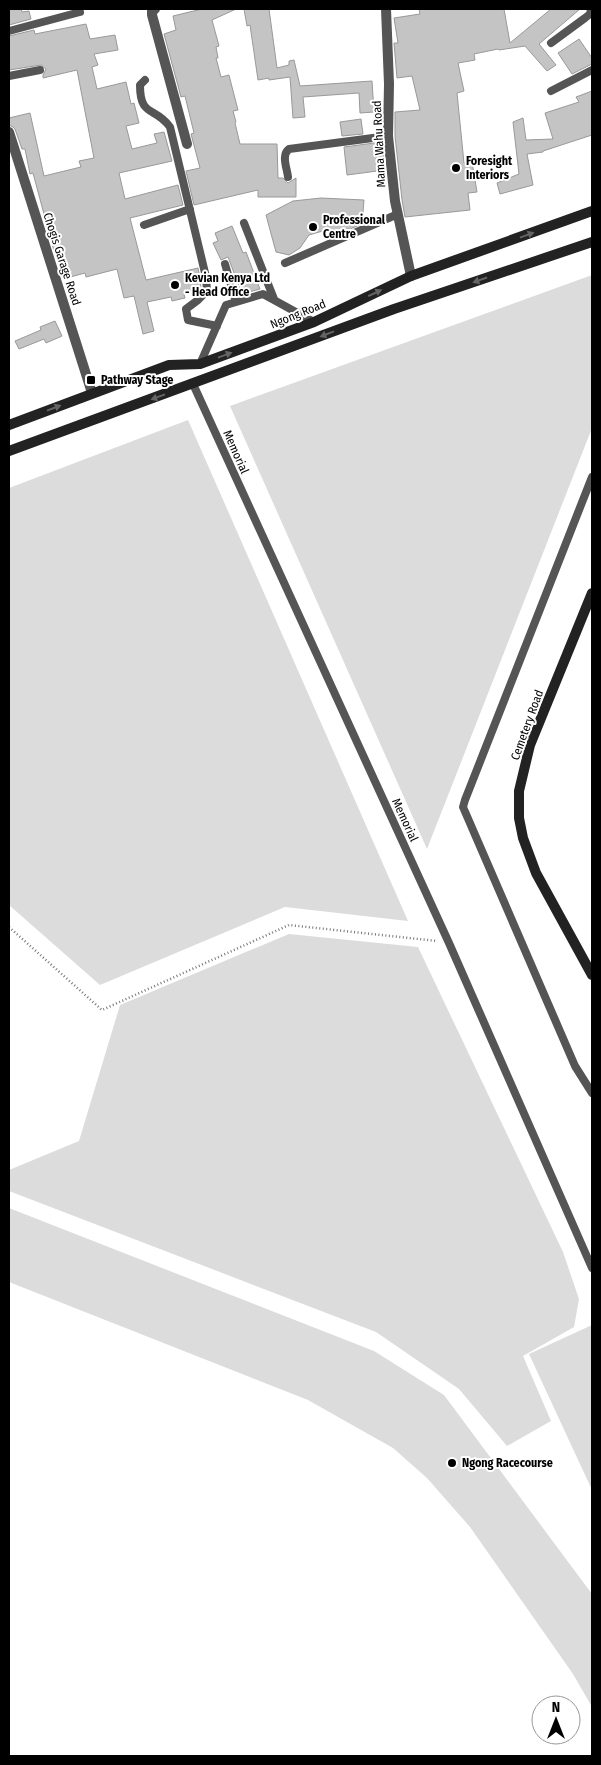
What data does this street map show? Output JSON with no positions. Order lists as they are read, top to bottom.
{
  "streets": {
    "main road": ["Ngong Road", "Cemetery Road"],
    "street": ["Mama Wahu Road", "Chogis Garage Road"],
    "lane": ["Memorial"]
  },
  "crossings": [
    ["Mama Wahu Road", "Ngong Road"],
    ["Chogis Garage Road", "Ngong Road"]
  ],
  "places": {
    "other": [
      "Foresight Interiors",
      "Professional Centre",
      "Kevian Kenya Ltd - Head Office",
      "Ngong Racecourse"
    ],
    "transit": ["Pathway Stage"]
  },
  "north": "top"
}
